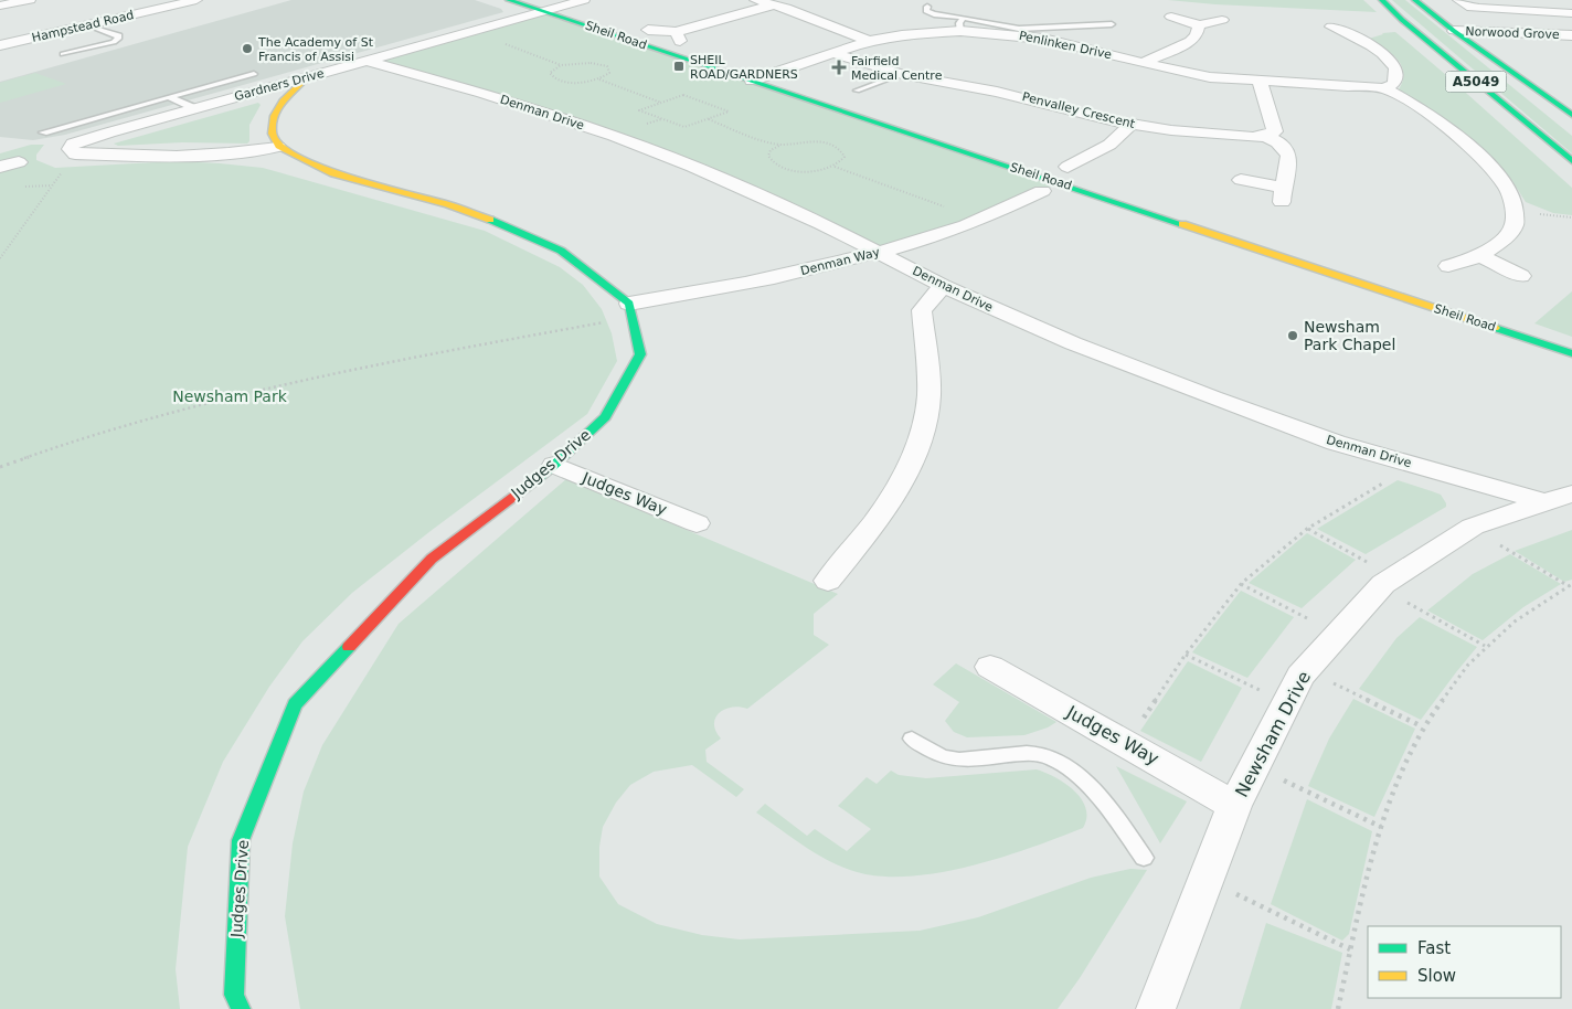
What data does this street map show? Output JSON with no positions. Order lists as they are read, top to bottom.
{
  "streets": {
    "main road": ["Sheil Road", "A5049", "Judges Drive"],
    "street": [
      "Hampstead Road",
      "Norwood Grove",
      "Penlinken Drive",
      "Gardners Drive",
      "Penvalley Crescent",
      "Denman Drive",
      "Denman Way",
      "Judges Way",
      "Newsham Drive"
    ]
  },
  "crossings": [
    ["Norwood Grove", "A5049"],
    ["Sheil Road", "Penlinken Drive"],
    ["Sheil Road", "Gardners Drive"],
    ["Penlinken Drive", "Penvalley Crescent"],
    ["Gardners Drive", "Denman Drive"],
    ["Denman Drive", "Denman Way"],
    ["Denman Drive", "Newsham Drive"],
    ["Denman Way", "Judges Drive"],
    ["Judges Drive", "Judges Way"],
    ["Judges Way", "Newsham Drive"]
  ],
  "parks": ["Newsham Park"],
  "places": {
    "other": ["The Academy of St Francis of Assisi", "Newsham Park Chapel"],
    "transit": ["SHEIL ROAD/GARDNERS"],
    "health": ["Fairfield Medical Centre"]
  },
  "legend": ["Fast", "Slow"]
}
